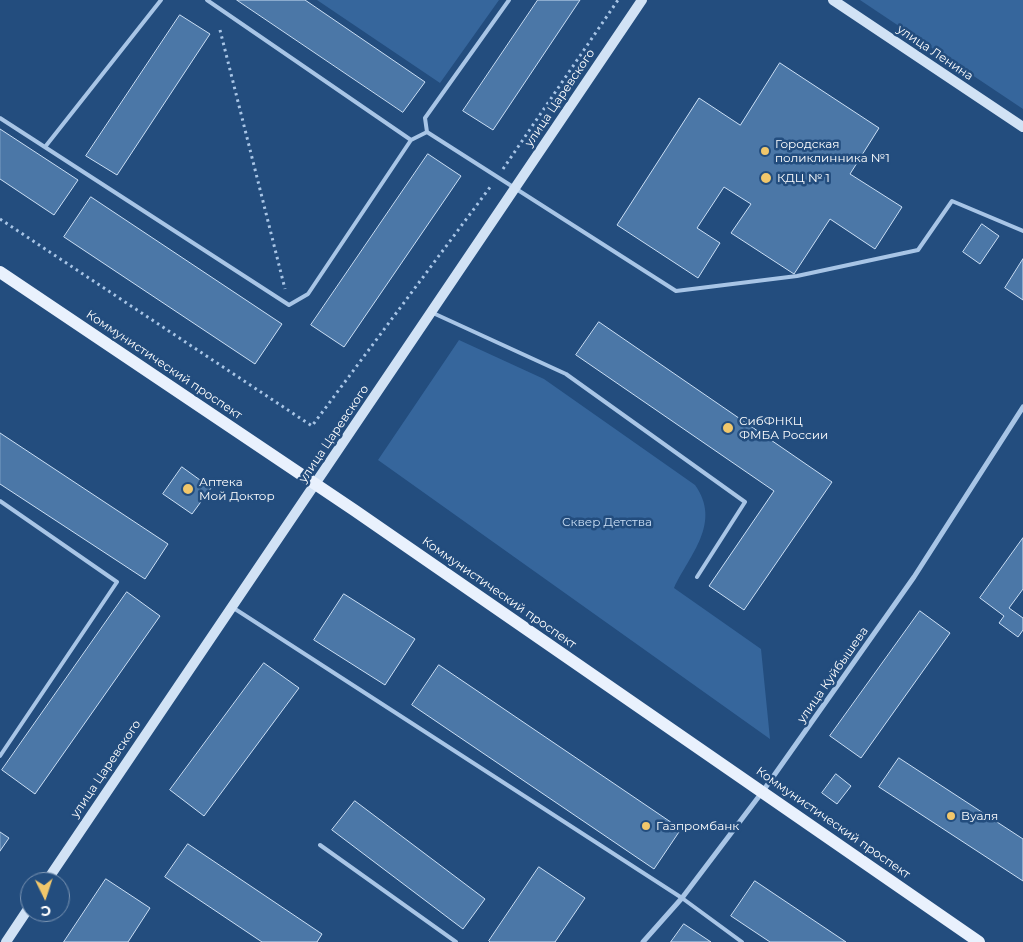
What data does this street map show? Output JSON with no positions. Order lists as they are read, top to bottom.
{
  "streets": {
    "main road": ["Коммунистический проспект"],
    "street": ["улица Ленина", "улица Царевского", "улица Куйбышева"]
  },
  "crossings": [
    ["улица Царевского", "Коммунистический проспект"],
    ["Коммунистический проспект", "улица Куйбышева"]
  ],
  "parks": ["Сквер Детства"],
  "places": [
    "Городская поликлинника №1",
    "КДЦ № 1",
    "СибФНКЦ ФМБА России",
    "Аптека Мой Доктор",
    "Вуаля",
    "Газпромбанк"
  ],
  "north": "bottom"
}
